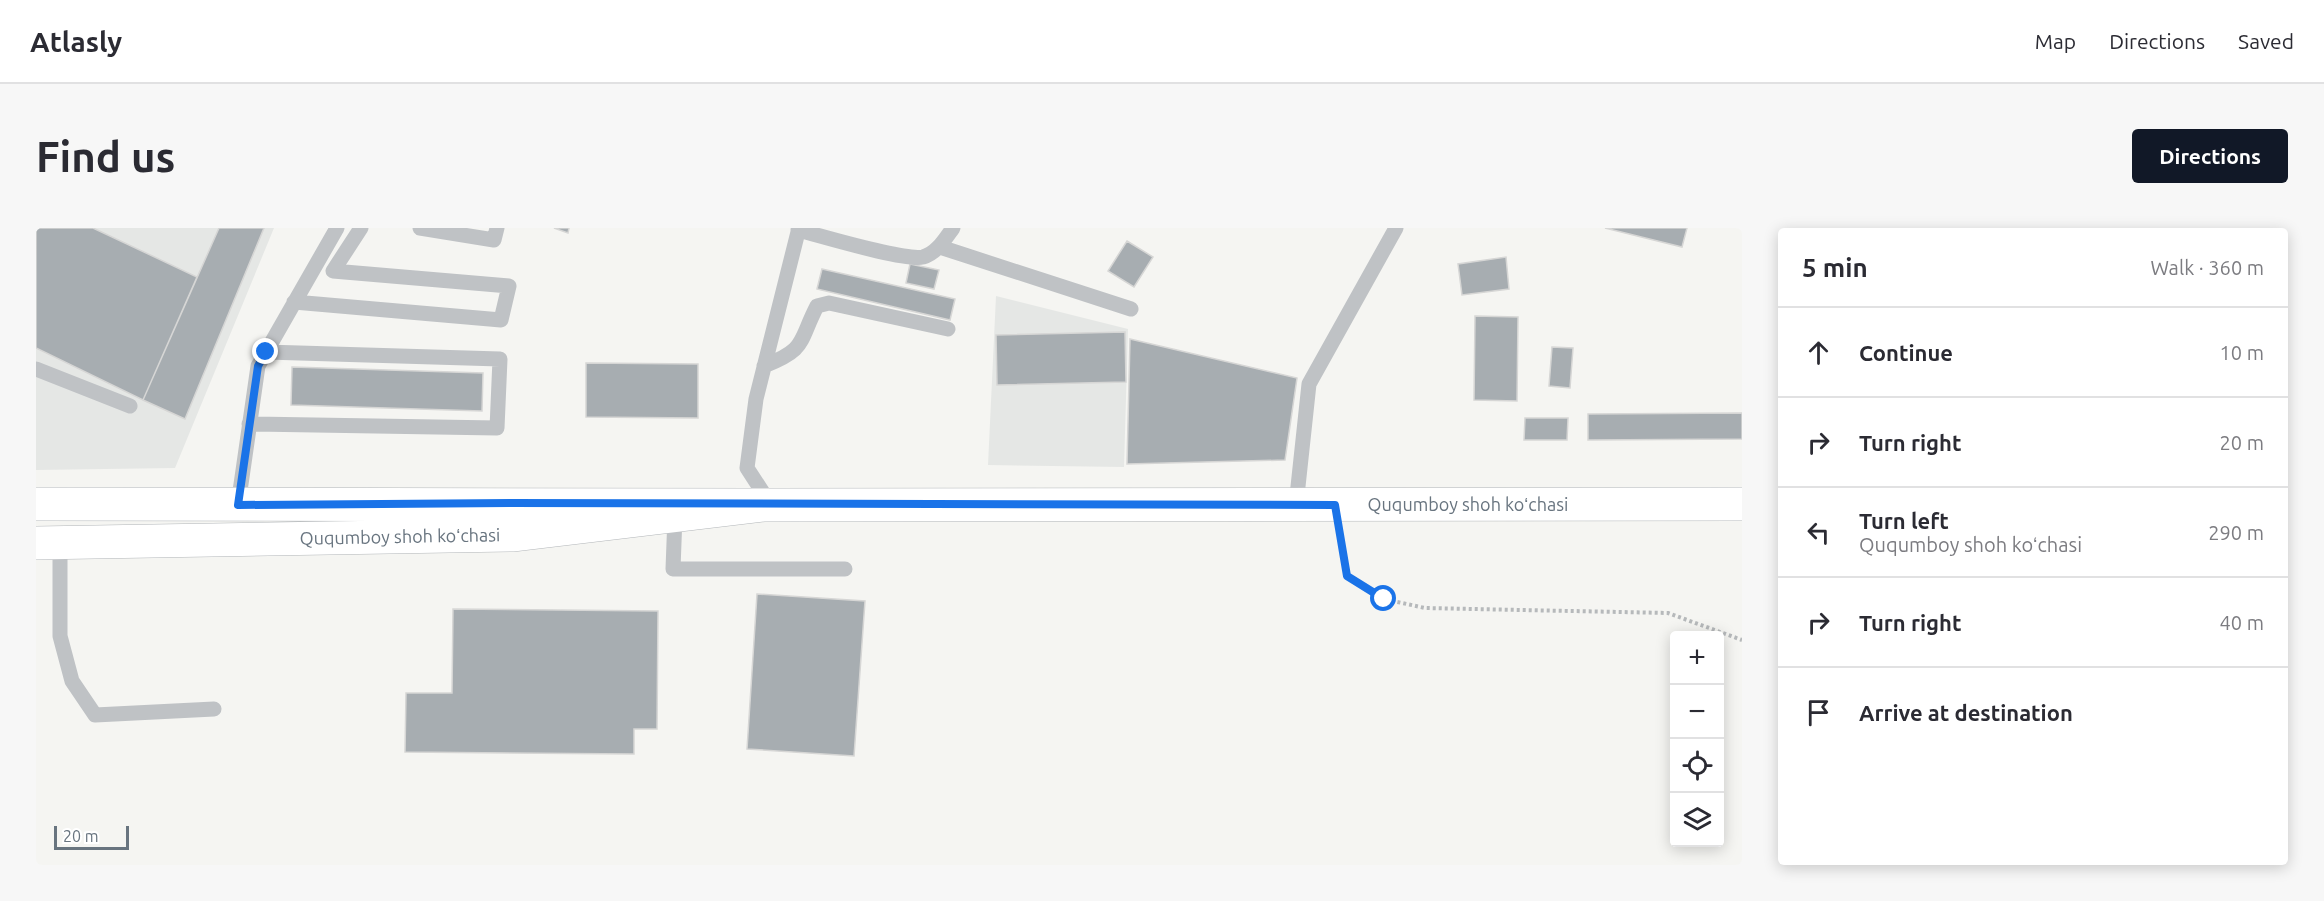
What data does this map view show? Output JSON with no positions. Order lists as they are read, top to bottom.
{
  "streets": {
    "main road": ["Ququmboy shoh koʻchasi"]
  },
  "scale_bar": "20 m",
  "page": {
    "header": "Atlasly",
    "nav": ["Map", "Directions", "Saved"],
    "buttons": "Directions",
    "title": "Find us",
    "heading": ["5 min", "Walk · 360 m"],
    "list": [
      ["Continue", "10 m"],
      ["Turn right", "20 m"],
      ["Turn left", "Ququmboy shoh koʻchasi", "290 m"],
      ["Turn right", "40 m"],
      "Arrive at destination"
    ],
    "map_buttons": ["+", "−"],
    "scale": "20 m"
  }
}
